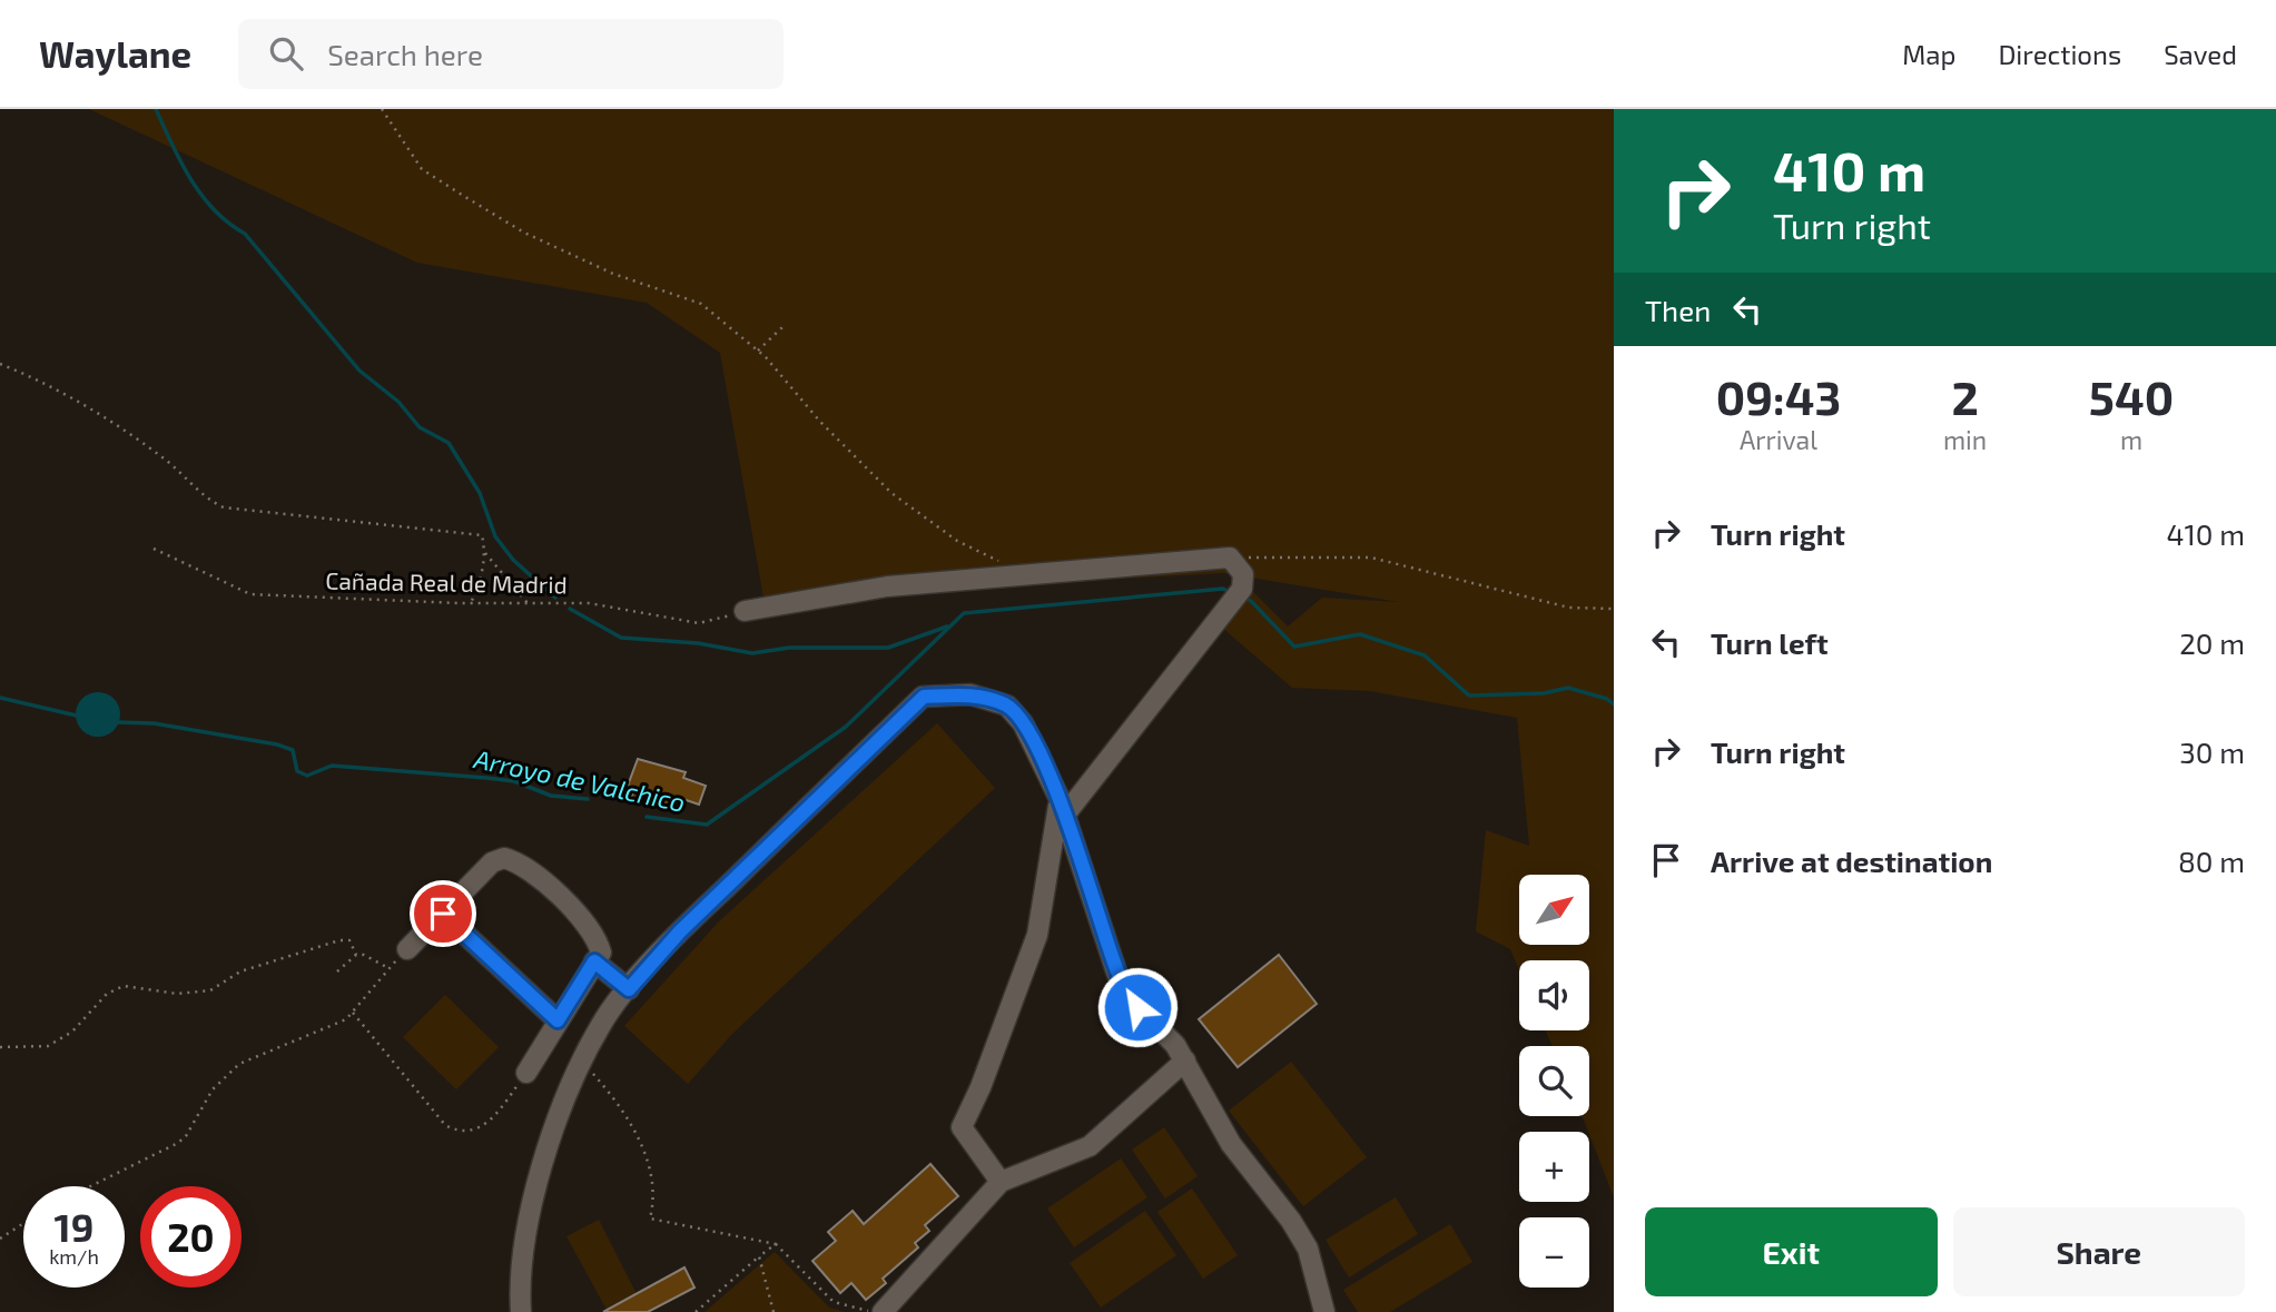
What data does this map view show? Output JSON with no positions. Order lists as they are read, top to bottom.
{
  "streets": {
    "path": ["Cañada Real de Madrid"]
  },
  "water": ["Arroyo de Valchico"],
  "north": "top right",
  "page": {
    "header": "Waylane",
    "search": "Search here",
    "nav": ["Map", "Directions", "Saved"],
    "turn": ["410 m", "Turn right"],
    "then": "Then",
    "eta": [
      "09:43",
      "Arrival",
      "2",
      "min",
      "540",
      "m"
    ],
    "list": [
      {
        "name": "Turn right",
        "value": "410 m"
      },
      {
        "name": "Turn left",
        "value": "20 m"
      },
      {
        "name": "Turn right",
        "value": "30 m"
      },
      {
        "name": "Arrive at destination",
        "value": "80 m"
      }
    ],
    "map_buttons": ["+", "−"],
    "speed": "19 km/h",
    "limit": "20",
    "buttons": ["Exit", "Share"]
  }
}
